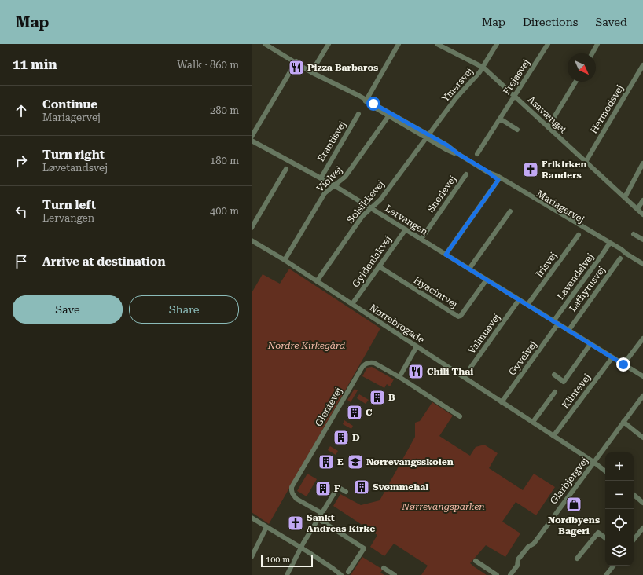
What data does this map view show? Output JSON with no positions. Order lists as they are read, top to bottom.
{
  "streets": {
    "street": [
      "Frejasvej",
      "Ymersvej",
      "Hermodsvej",
      "Asavænget",
      "Erantisvej",
      "Violvej",
      "Snerlevej",
      "Solsikkevej",
      "Mariagervej",
      "Lervangen",
      "Gyldenlakvej",
      "Irisvej",
      "Lavendelvej",
      "Lathyrusvej",
      "Hyacintvej",
      "Nørrebrogade",
      "Valmuevej",
      "Gyvelvej",
      "Klintevej",
      "Glentevej",
      "Glarbjergvej"
    ]
  },
  "crossings": [
    ["Frejasvej", "Asavænget"],
    ["Ymersvej", "Asavænget"],
    ["Ymersvej", "Solsikkevej"],
    ["Ymersvej", "Mariagervej"],
    ["Hermodsvej", "Asavænget"],
    ["Erantisvej", "Lervangen"],
    ["Violvej", "Mariagervej"],
    ["Violvej", "Lervangen"],
    ["Violvej", "Nørrebrogade"],
    ["Snerlevej", "Lervangen"],
    ["Solsikkevej", "Mariagervej"],
    ["Solsikkevej", "Lervangen"],
    ["Solsikkevej", "Nørrebrogade"],
    ["Mariagervej", "Lavendelvej"],
    ["Lervangen", "Gyldenlakvej"],
    ["Lervangen", "Irisvej"],
    ["Lervangen", "Lavendelvej"],
    ["Lervangen", "Lathyrusvej"],
    ["Lervangen", "Hyacintvej"],
    ["Lervangen", "Valmuevej"],
    ["Lervangen", "Gyvelvej"],
    ["Lervangen", "Klintevej"],
    ["Gyldenlakvej", "Hyacintvej"],
    ["Gyldenlakvej", "Nørrebrogade"],
    ["Nørrebrogade", "Valmuevej"],
    ["Nørrebrogade", "Gyvelvej"],
    ["Nørrebrogade", "Klintevej"],
    ["Nørrebrogade", "Glarbjergvej"]
  ],
  "parks": ["Nordre Kirkegård", "Nørrevangsparken"],
  "places": {
    "restaurant": ["Pizza Barbaros", "Chili Thai"],
    "church": ["Frikirken Randers", "Sankt Andreas Kirke"],
    "building": [
      "B",
      "C",
      "D",
      "E",
      "Svømmehal",
      "F"
    ],
    "school or university": ["Nørrevangsskolen"],
    "shop": ["Nordbyens Bageri"]
  },
  "scale_bar": "100 m",
  "north": "bottom right",
  "page": {
    "header": "Map",
    "nav": ["Map", "Directions", "Saved"],
    "heading": ["11 min", "Walk · 860 m"],
    "list": [
      ["Continue", "Mariagervej", "280 m"],
      ["Turn right", "Løvetandsvej", "180 m"],
      ["Turn left", "Lervangen", "400 m"],
      "Arrive at destination"
    ],
    "buttons": ["Save", "Share"],
    "map_buttons": ["+", "−"],
    "scale": "100 m"
  }
}
